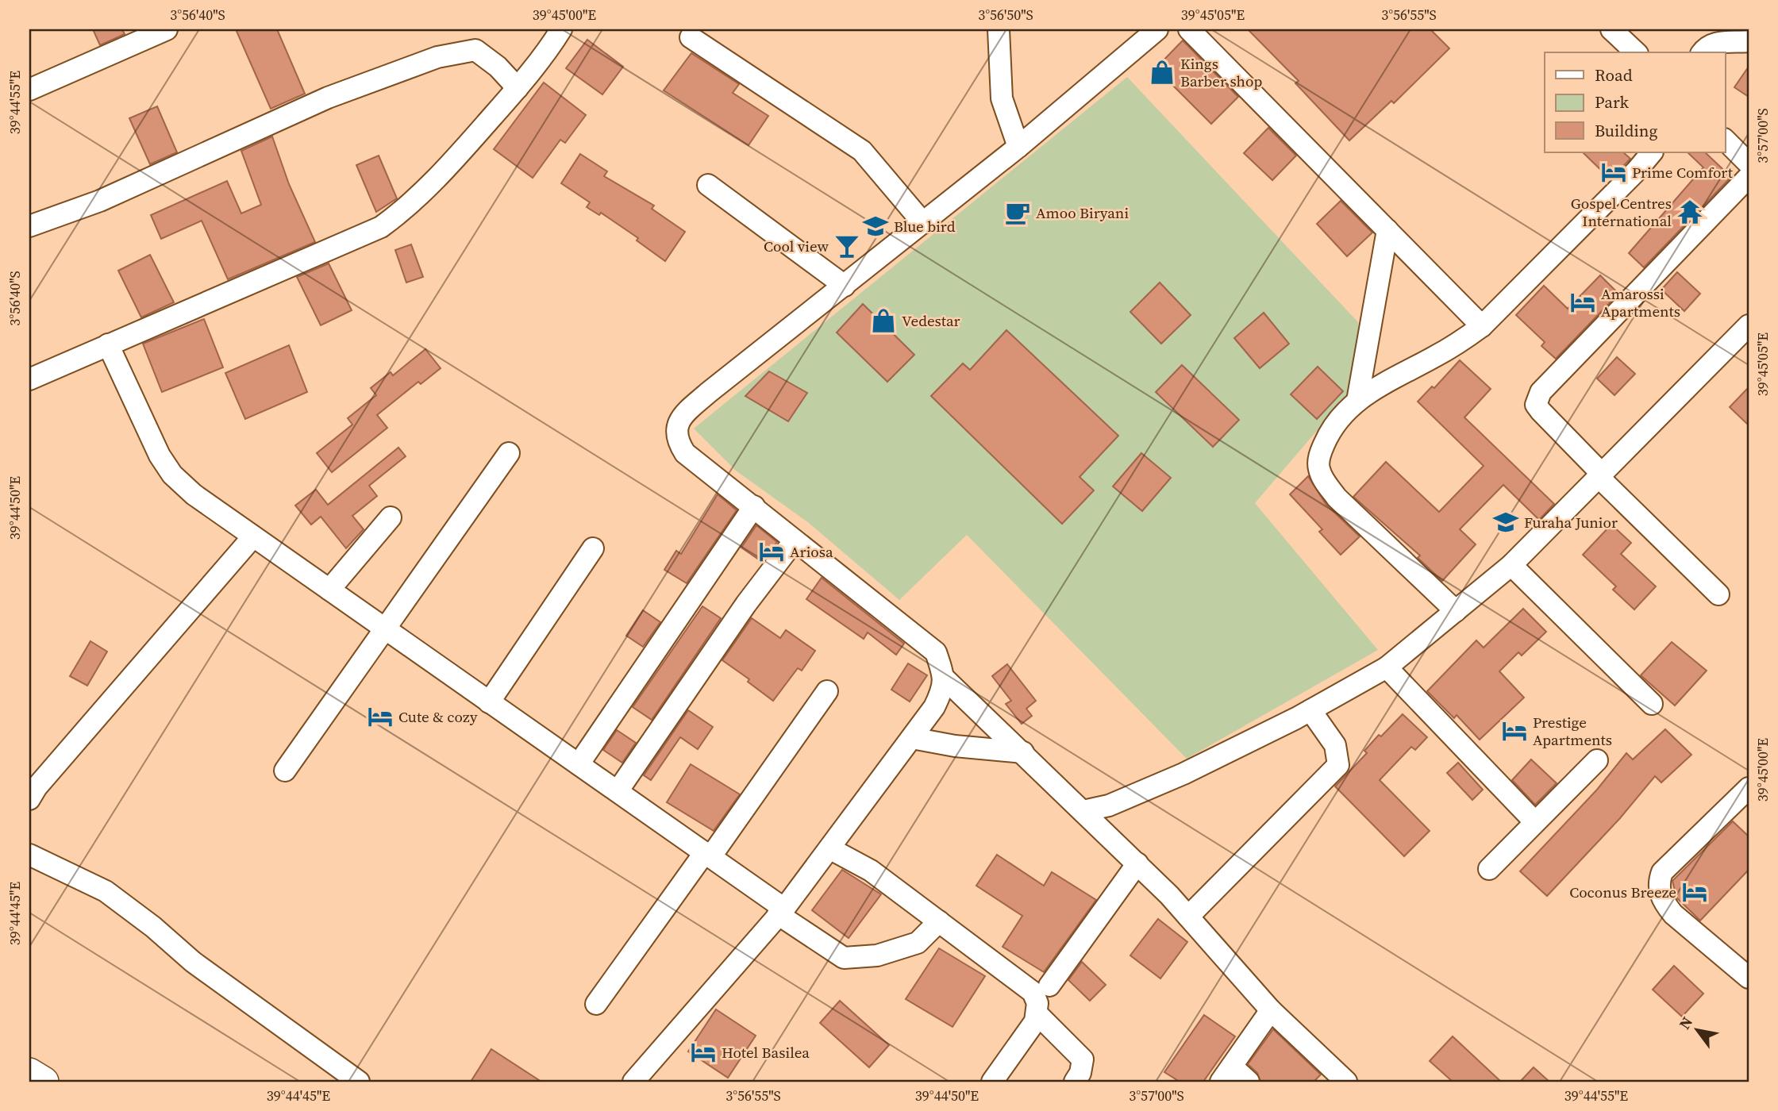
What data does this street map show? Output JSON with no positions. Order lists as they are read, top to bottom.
{
  "places": {
    "shop": ["Kings Barber shop", "Vedestar"],
    "hotel": [
      "Prime Comfort",
      "Amarossi Apartments",
      "Ariosa",
      "Cute & cozy",
      "Prestige Apartments",
      "Coconus Breeze",
      "Hotel Basilea"
    ],
    "temple": ["Gospel Centres International"],
    "cafe": ["Amoo Biryani"],
    "school or university": ["Blue bird", "Furaha Junior"],
    "bar": ["Cool view"]
  },
  "legend": ["Road", "Park", "Building"],
  "north": "top left",
  "coordinates": [
    "3°56'40\"S",
    "39°45'00\"E",
    "3°56'50\"S",
    "39°45'05\"E",
    "3°56'55\"S",
    "39°44'55\"E",
    "3°57'00\"S",
    "39°44'50\"E",
    "39°44'45\"E"
  ]
}
